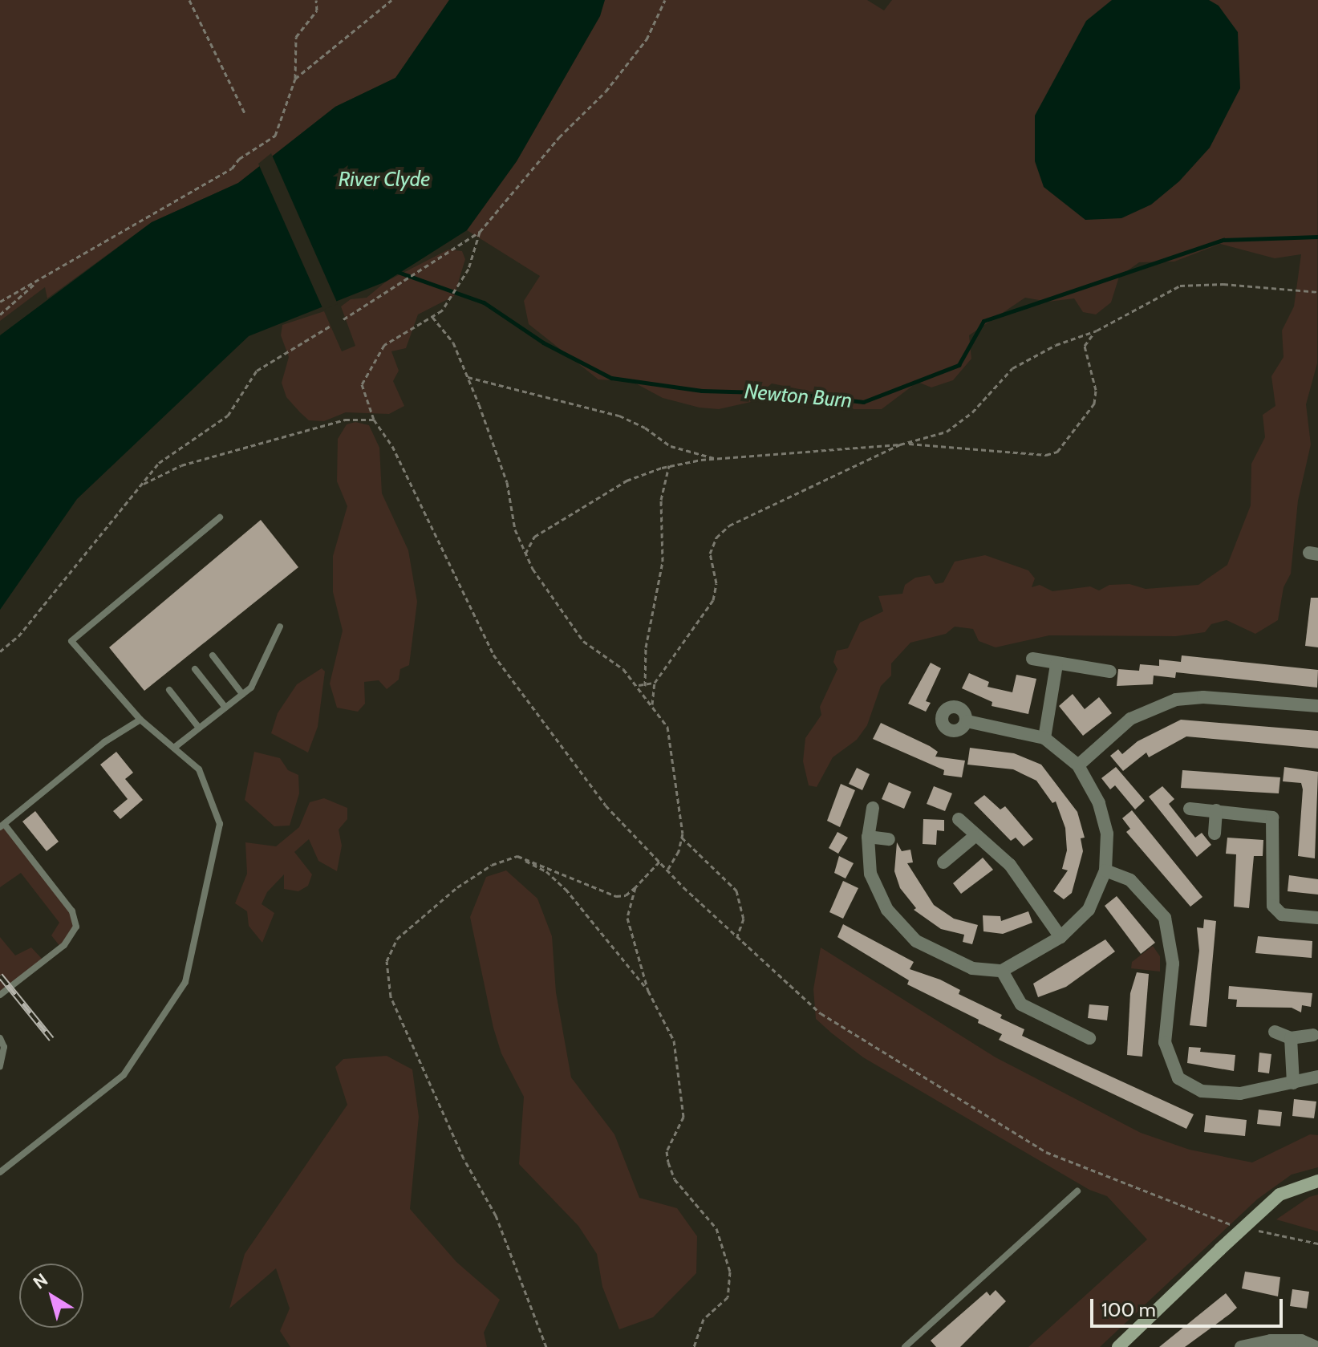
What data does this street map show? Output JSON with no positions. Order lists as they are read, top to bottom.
{
  "water": ["River Clyde", "Newton Burn"],
  "scale_bar": "100 m",
  "north": "top left"
}
